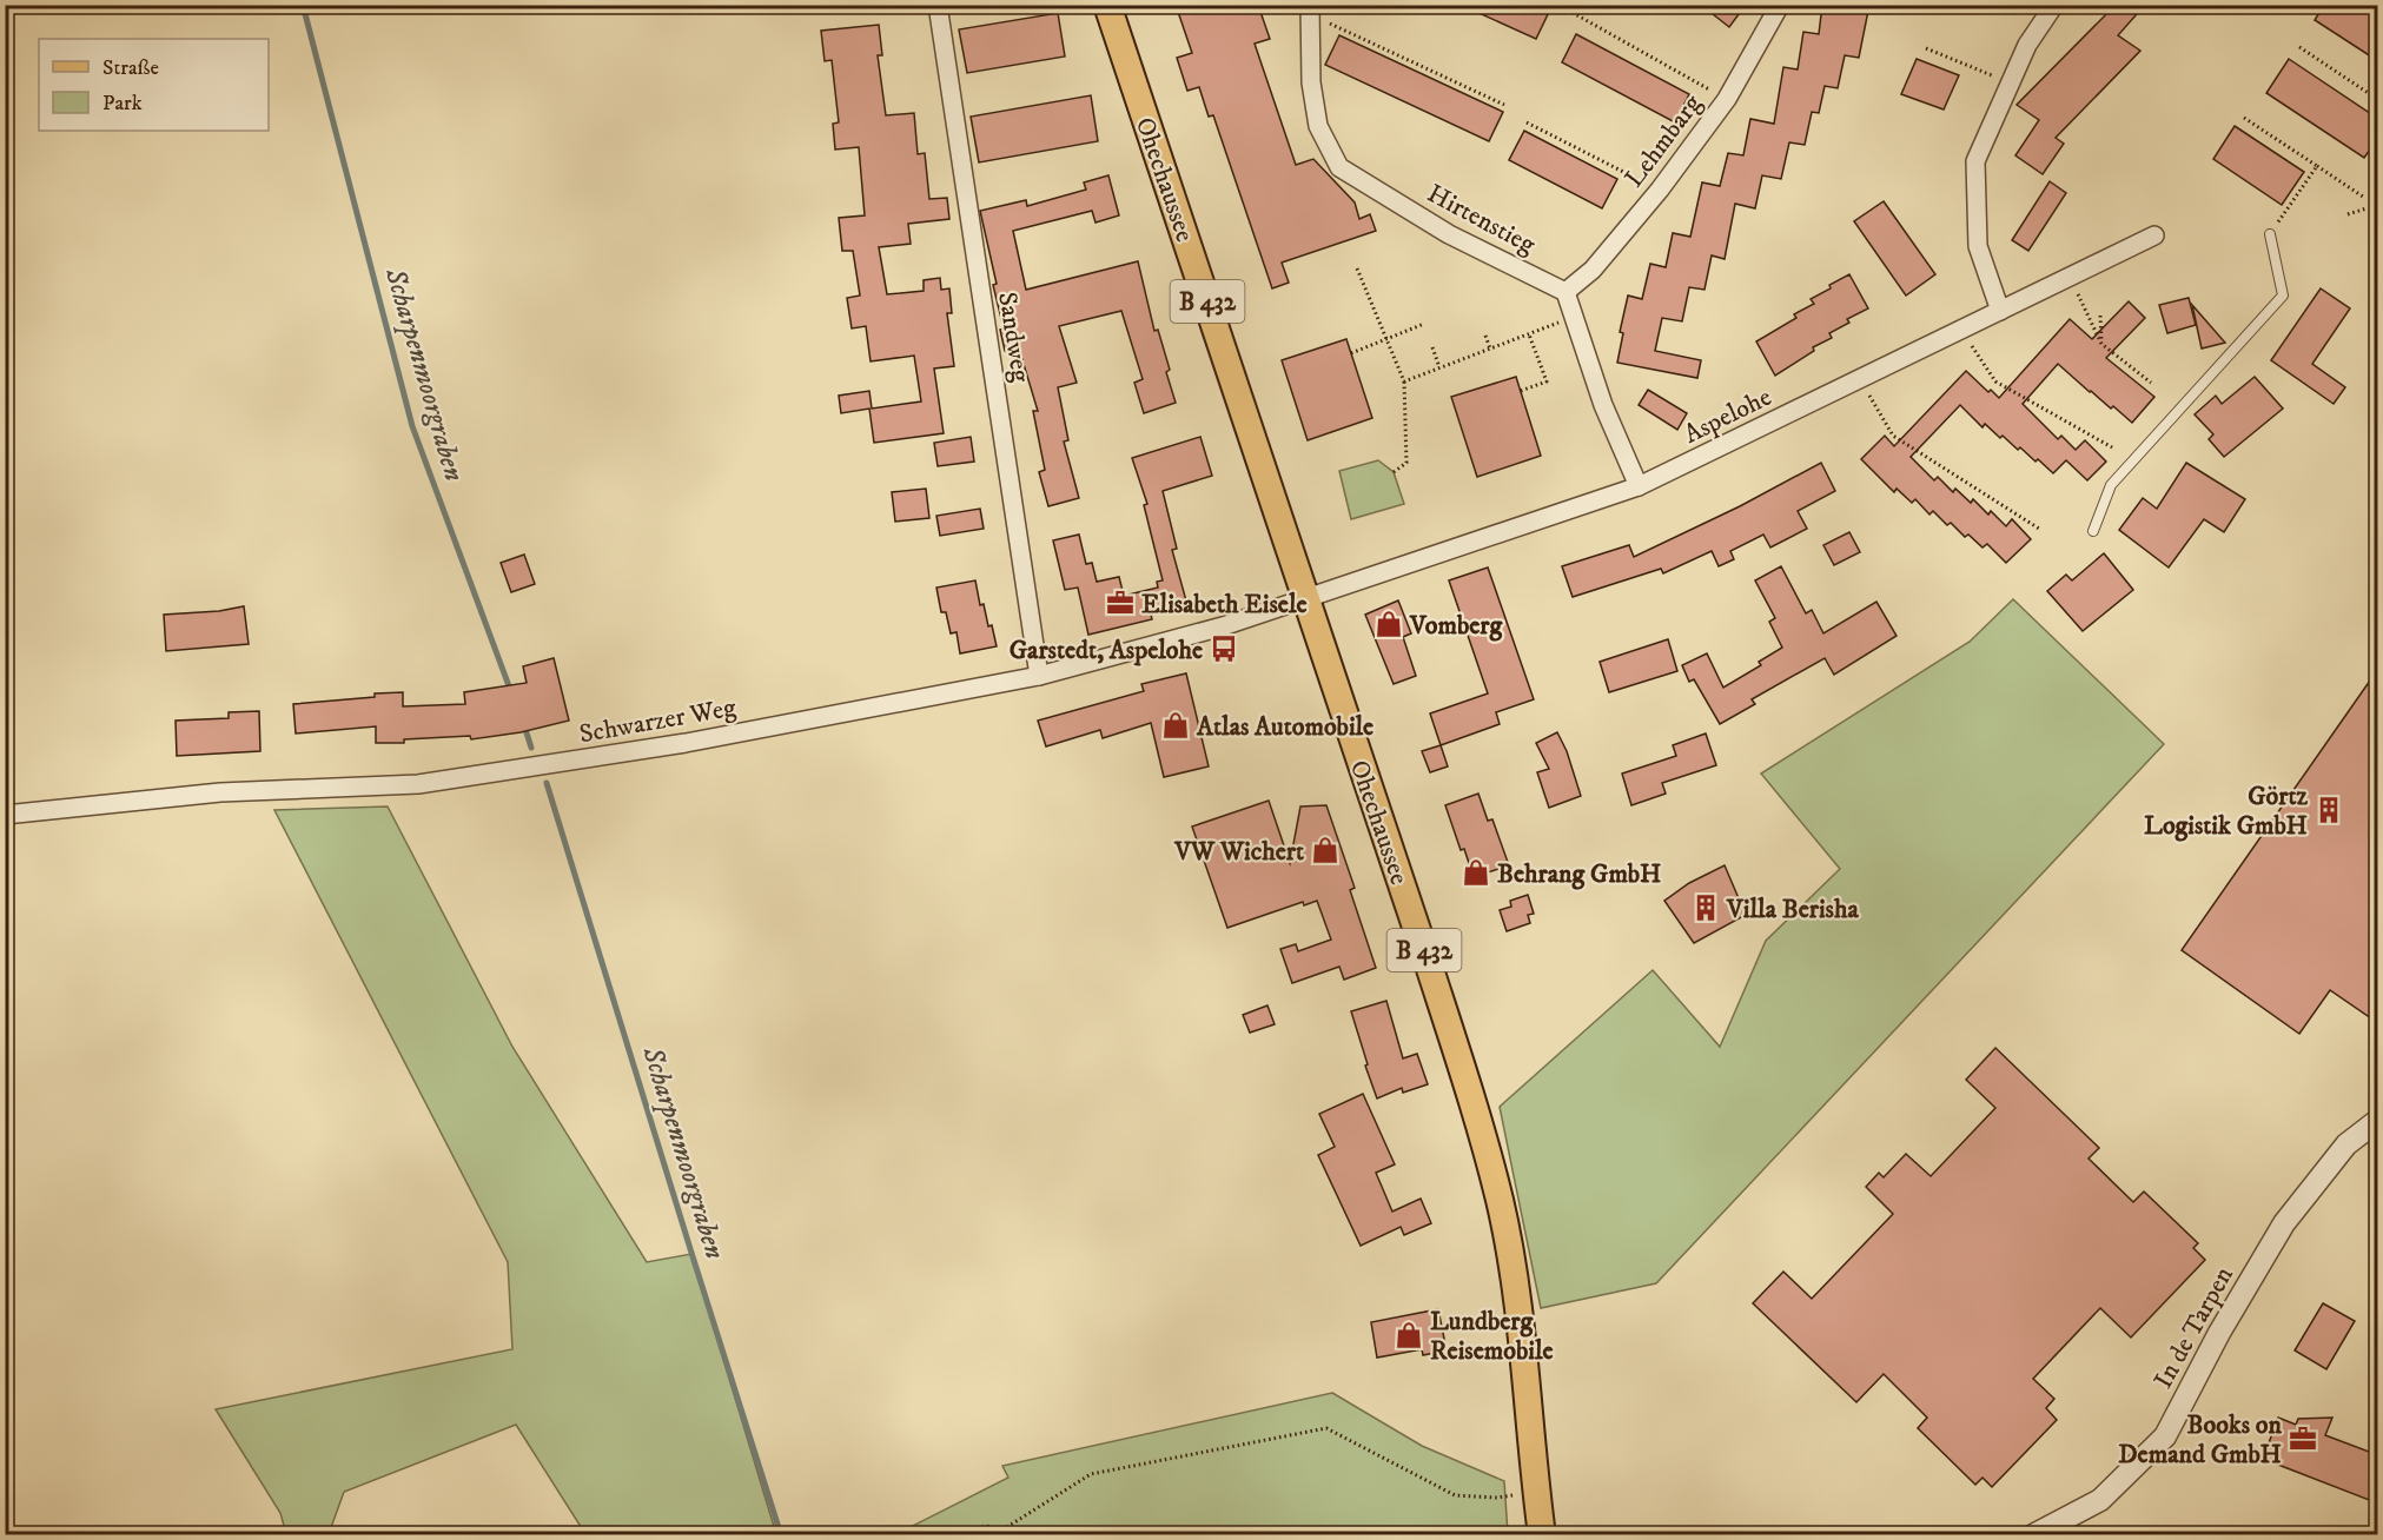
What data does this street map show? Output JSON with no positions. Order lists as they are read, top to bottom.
{
  "streets": {
    "main road": ["Ohechaussee", "B 432"],
    "street": [
      "Lehmbarg",
      "Hirtenstieg",
      "Sandweg",
      "Aspelohe",
      "Schwarzer Weg",
      "In de Tarpen"
    ]
  },
  "crossings": [
    ["Lehmbarg", "Hirtenstieg"],
    ["Ohechaussee", "Aspelohe"],
    ["Ohechaussee", "Schwarzer Weg"],
    ["Sandweg", "Schwarzer Weg"],
    ["Aspelohe", "Schwarzer Weg"]
  ],
  "water": ["Scharpenmoorgraben"],
  "places": {
    "office": ["Elisabeth Eisele", "Books on Demand GmbH"],
    "shop": [
      "Vomberg",
      "Atlas Automobile",
      "VW Wichert",
      "Behrang GmbH",
      "Lundberg Reisemobile"
    ],
    "bus stop": ["Garstedt, Aspelohe"],
    "building": ["Görtz Logistik GmbH", "Villa Berisha"]
  },
  "legend": ["Straße", "Park"]
}
